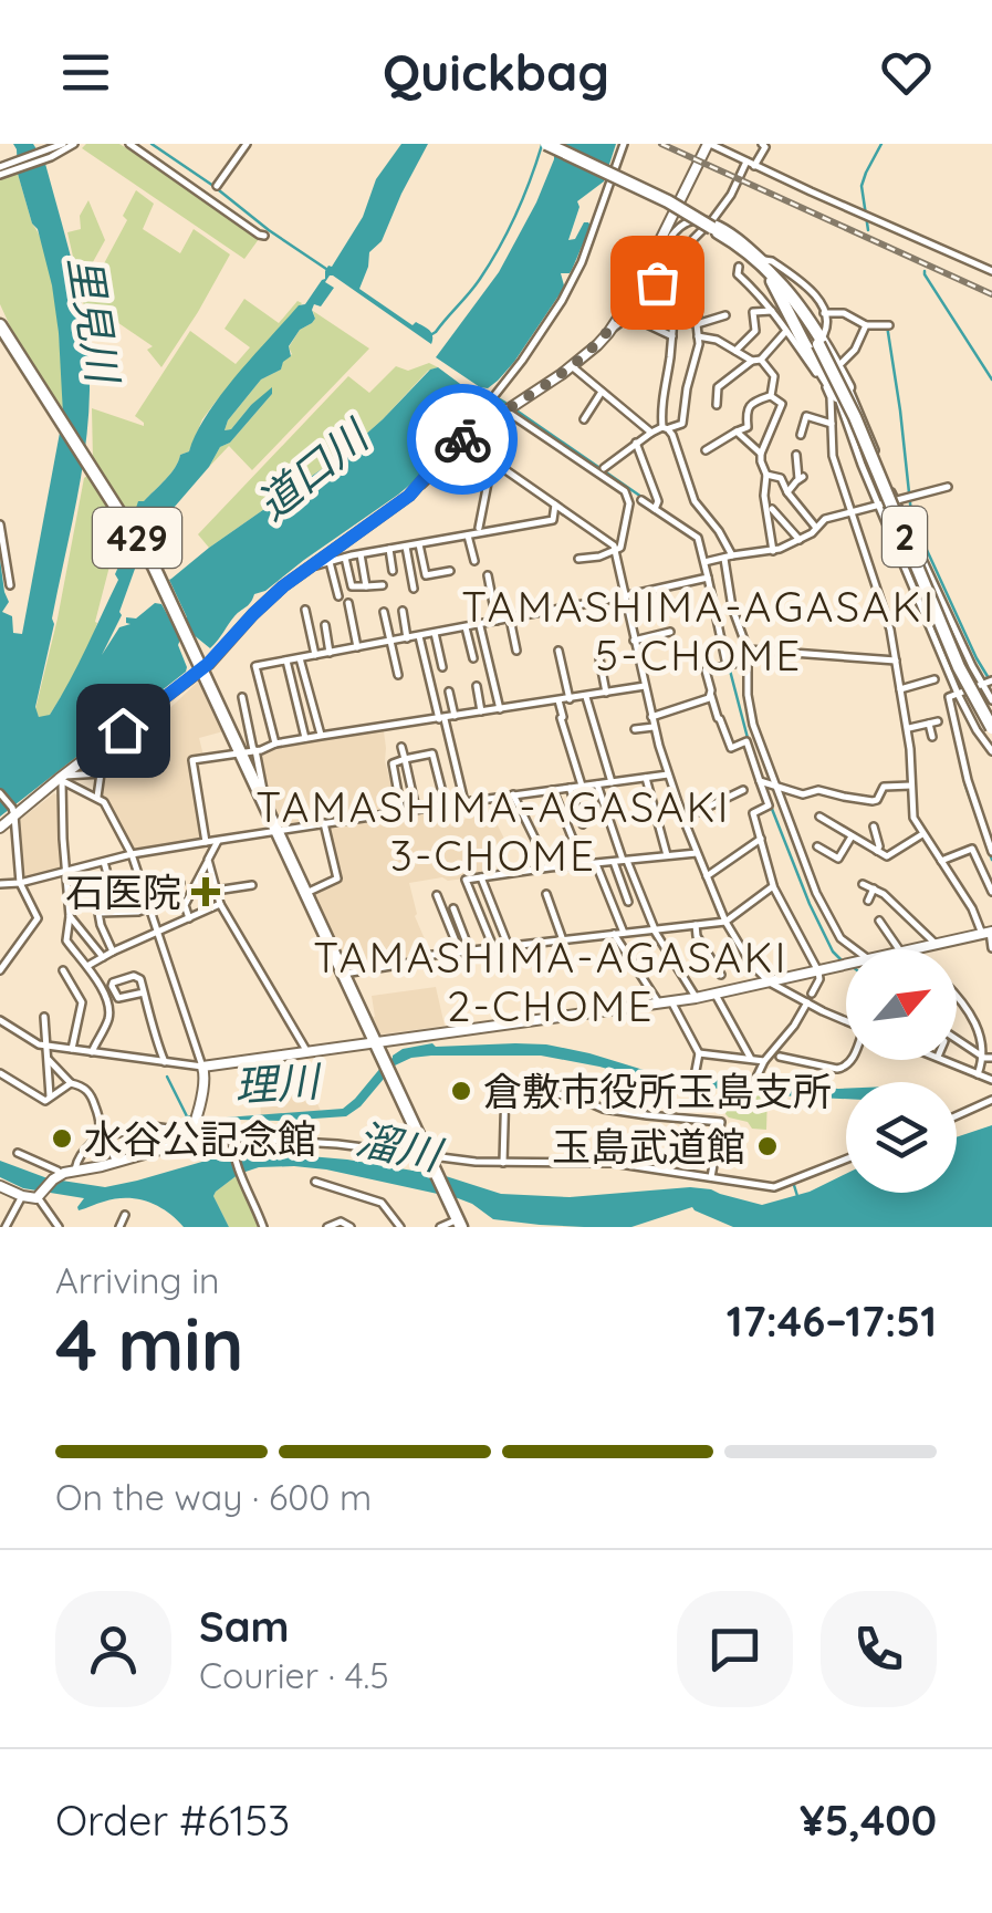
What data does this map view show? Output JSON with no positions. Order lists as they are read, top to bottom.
{
  "streets": {
    "highway": ["2", "429"]
  },
  "districts": ["TAMASHIMA-AGASAKI 5-CHOME", "TAMASHIMA-AGASAKI 3-CHOME", "TAMASHIMA-AGASAKI 2-CHOME"],
  "water": [
    "里見川",
    "道口川",
    "理川",
    "溜川"
  ],
  "places": {
    "health": ["石医院"],
    "other": ["倉敷市役所玉島支所", "水谷公記念館", "玉島武道館"]
  },
  "north": "top right",
  "page": {
    "header": "Quickbag",
    "heading": ["4 min", "Arriving in", "17:46–17:51"],
    "panel": [
      "Sam",
      "Courier · 4.5",
      "Order #6153",
      "¥5,400"
    ],
    "bar": "On the way · 600 m"
  }
}
